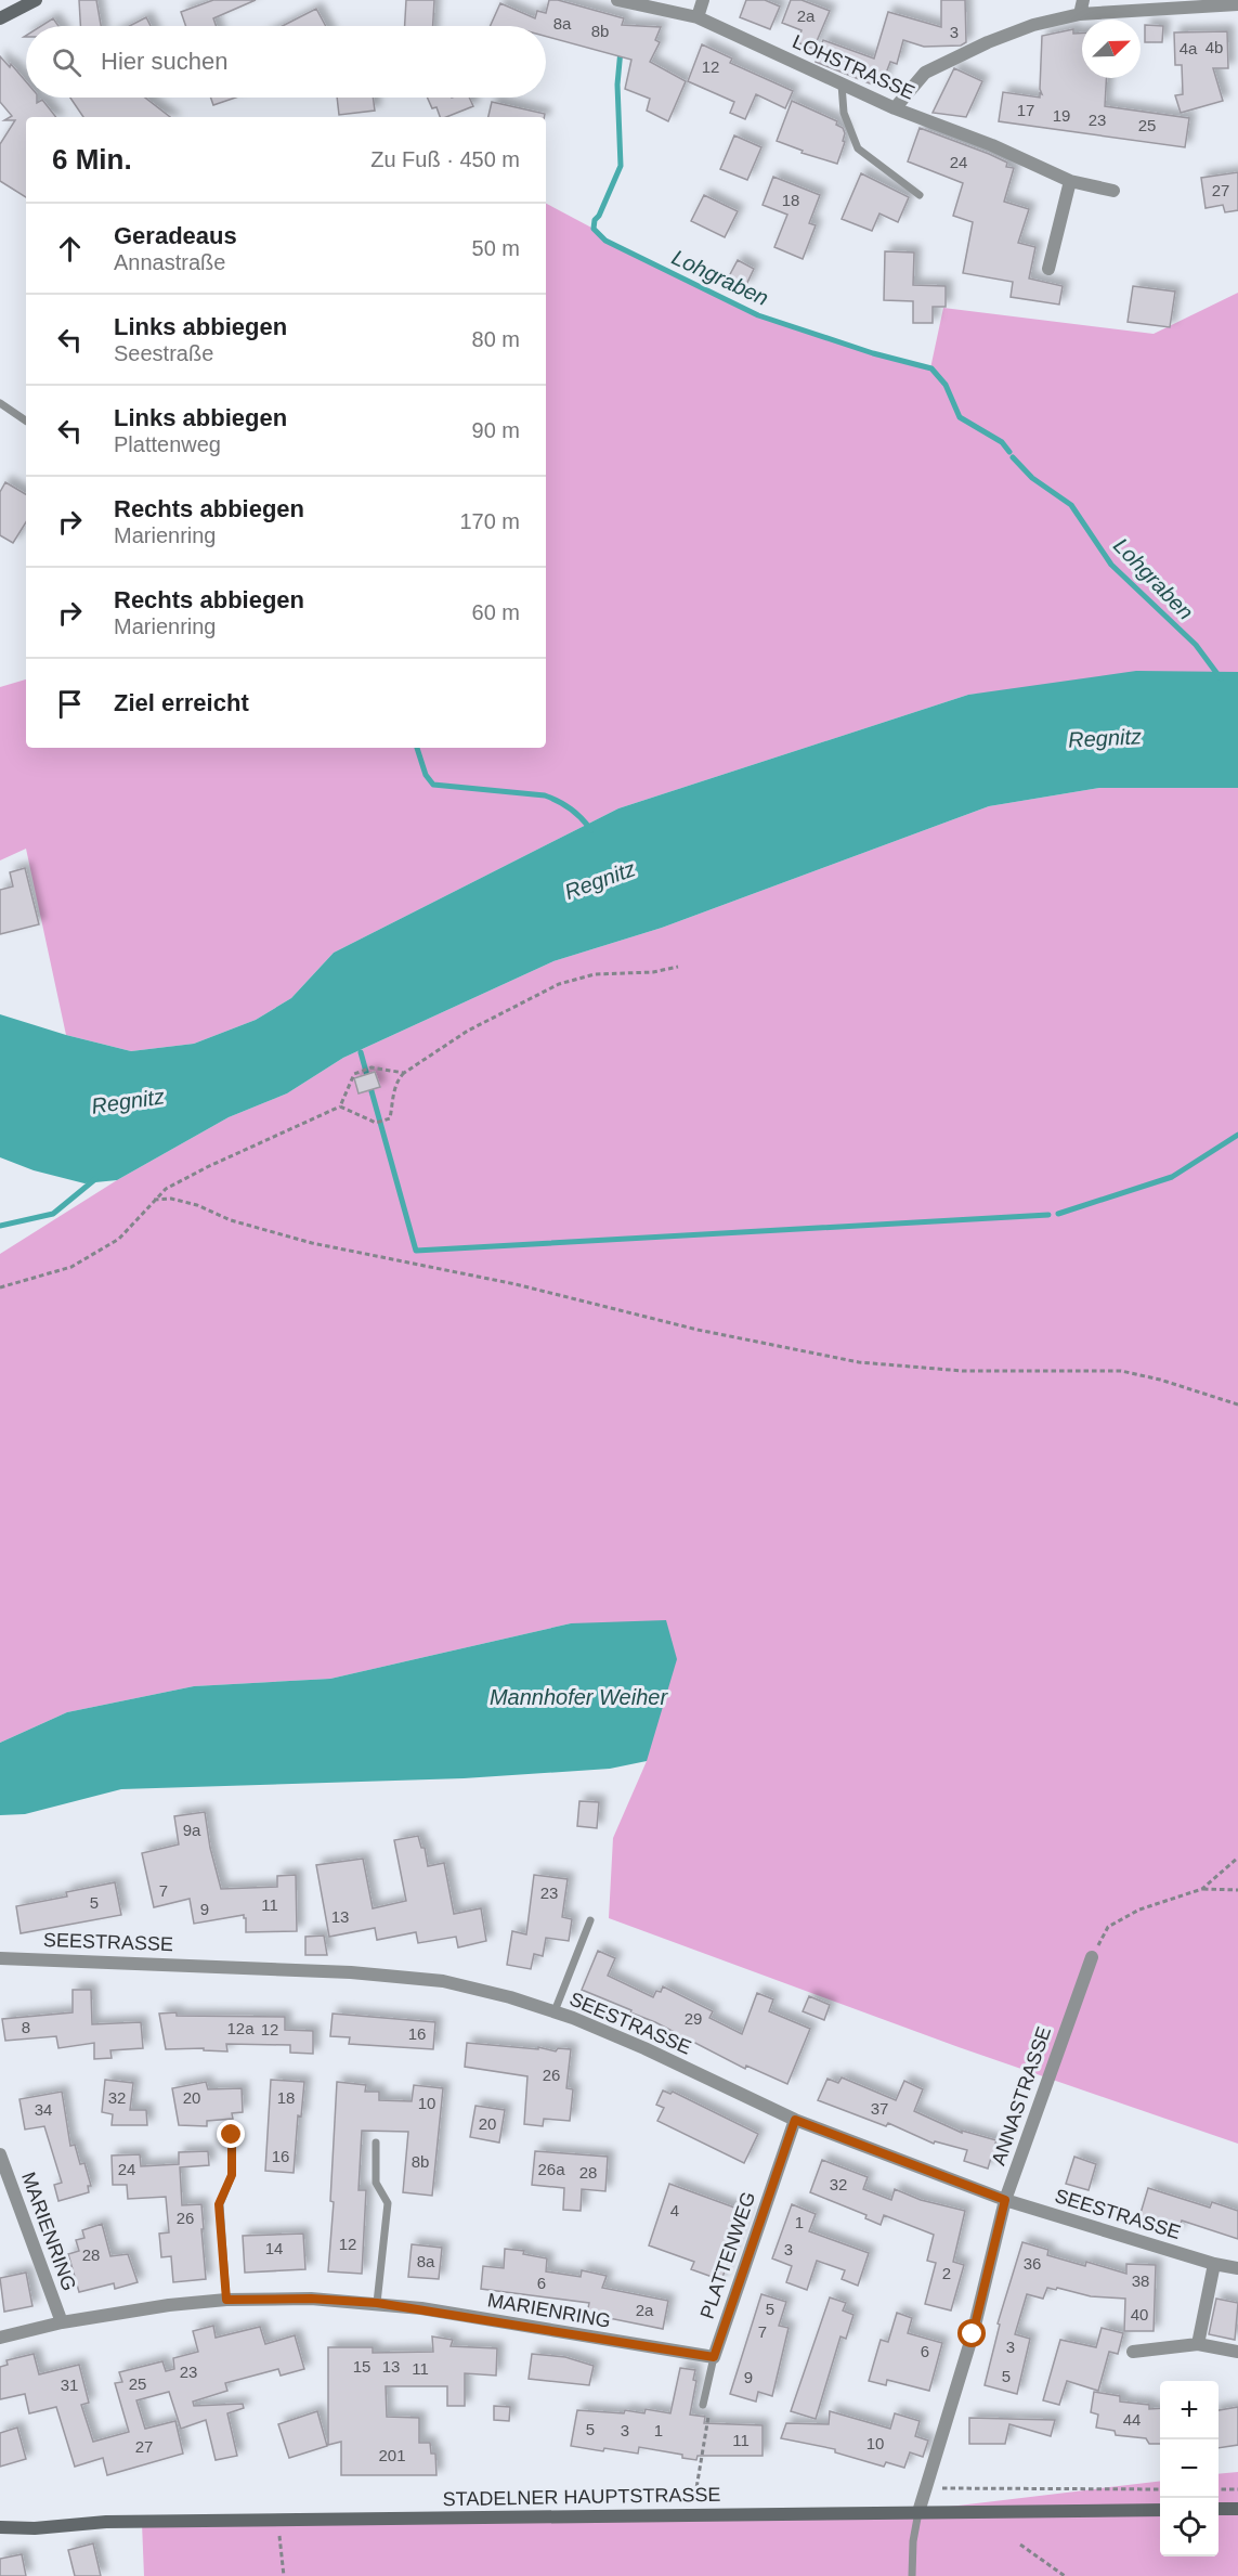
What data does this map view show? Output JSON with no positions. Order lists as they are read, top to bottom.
{
  "streets": {
    "main road": ["STADELNER HAUPTSTRASSE"],
    "street": [
      "LOHSTRASSE",
      "SEESTRASSE",
      "ANNASTRASSE",
      "MARIENRING",
      "PLATTENWEG"
    ]
  },
  "crossings": [
    ["SEESTRASSE", "ANNASTRASSE"],
    ["SEESTRASSE", "PLATTENWEG"],
    ["ANNASTRASSE", "STADELNER HAUPTSTRASSE"],
    ["MARIENRING", "PLATTENWEG"]
  ],
  "water": ["Lohgraben", "Regnitz", "Mannhofer Weiher"],
  "house_numbers": [
    "2a",
    "8a",
    "8b",
    "3",
    "4b",
    "4a",
    "12",
    "17",
    "19",
    "23",
    "25",
    "24",
    "27",
    "18",
    "9a",
    "7",
    "23",
    "5",
    "11",
    "9",
    "13",
    "29",
    "8",
    "12a",
    "12",
    "16",
    "26",
    "32",
    "20",
    "18",
    "10",
    "37",
    "34",
    "20",
    "16",
    "8b",
    "24",
    "26a",
    "28",
    "32",
    "4",
    "26",
    "1",
    "12",
    "14",
    "3",
    "28",
    "8a",
    "36",
    "2",
    "38",
    "6",
    "5",
    "2a",
    "40",
    "7",
    "3",
    "6",
    "15",
    "13",
    "11",
    "23",
    "5",
    "9",
    "25",
    "31",
    "44",
    "5",
    "3",
    "1",
    "11",
    "10",
    "27",
    "201"
  ],
  "north": "top right",
  "page": {
    "search": "Hier suchen",
    "heading": ["6 Min.", "Zu Fuß · 450 m"],
    "list": [
      ["Geradeaus", "Annastraße", "50 m"],
      ["Links abbiegen", "Seestraße", "80 m"],
      ["Links abbiegen", "Plattenweg", "90 m"],
      ["Rechts abbiegen", "Marienring", "170 m"],
      ["Rechts abbiegen", "Marienring", "60 m"],
      "Ziel erreicht"
    ],
    "map_buttons": ["+", "−"]
  }
}
